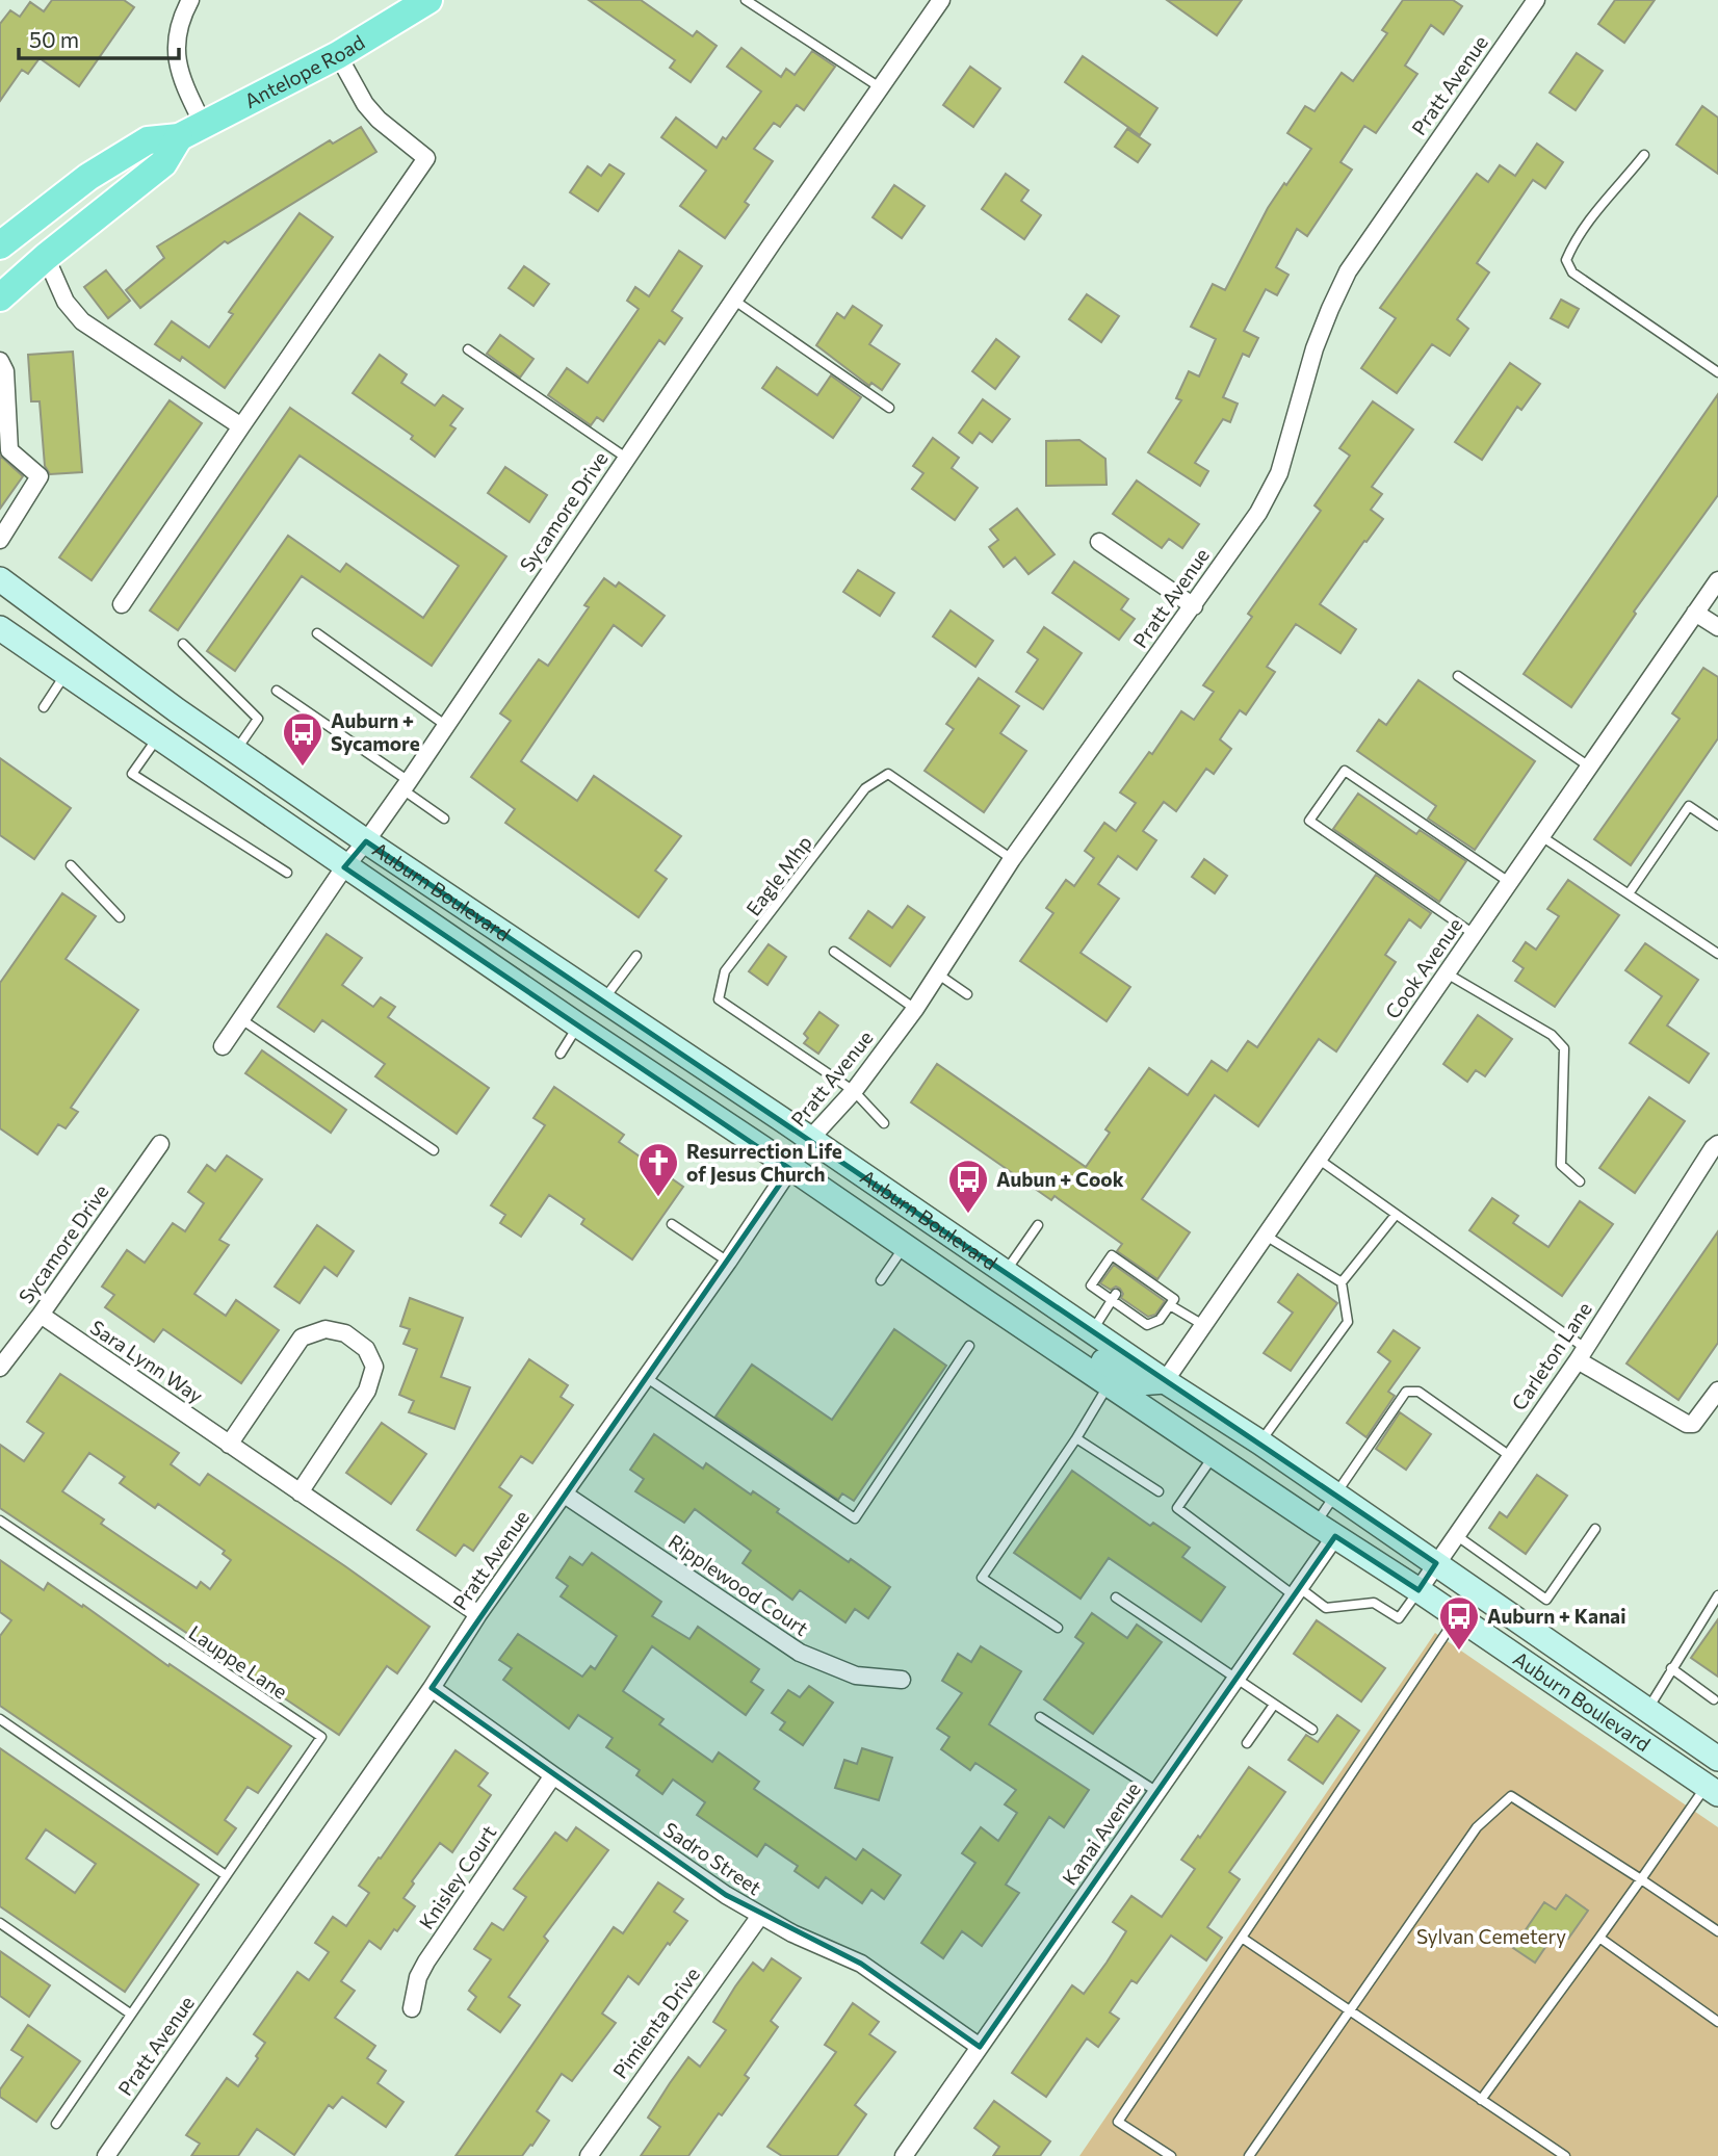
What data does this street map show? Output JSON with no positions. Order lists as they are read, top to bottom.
{
  "streets": {
    "main road": ["Antelope Road", "Auburn Boulevard"],
    "street": [
      "Pratt Avenue",
      "Sycamore Drive",
      "Cook Avenue",
      "Carleton Lane",
      "Sara Lynn Way",
      "Ripplewood Court",
      "Kanai Avenue",
      "Sadro Street",
      "Knisley Court",
      "Pimienta Drive"
    ],
    "lane": ["Eagle Mhp", "Lauppe Lane"]
  },
  "crossings": [
    ["Pratt Avenue", "Eagle Mhp"],
    ["Pratt Avenue", "Auburn Boulevard"],
    ["Pratt Avenue", "Sara Lynn Way"],
    ["Pratt Avenue", "Ripplewood Court"],
    ["Pratt Avenue", "Sadro Street"],
    ["Sycamore Drive", "Auburn Boulevard"],
    ["Sycamore Drive", "Sara Lynn Way"],
    ["Auburn Boulevard", "Cook Avenue"],
    ["Auburn Boulevard", "Carleton Lane"],
    ["Auburn Boulevard", "Kanai Avenue"],
    ["Kanai Avenue", "Sadro Street"],
    ["Sadro Street", "Knisley Court"],
    ["Sadro Street", "Pimienta Drive"]
  ],
  "parks": ["Sylvan Cemetery"],
  "places": {
    "bus stop": ["Auburn + Sycamore", "Aubun + Cook", "Auburn + Kanai"],
    "church": ["Resurrection Life of Jesus Church"]
  },
  "scale_bar": "50 m"
}
